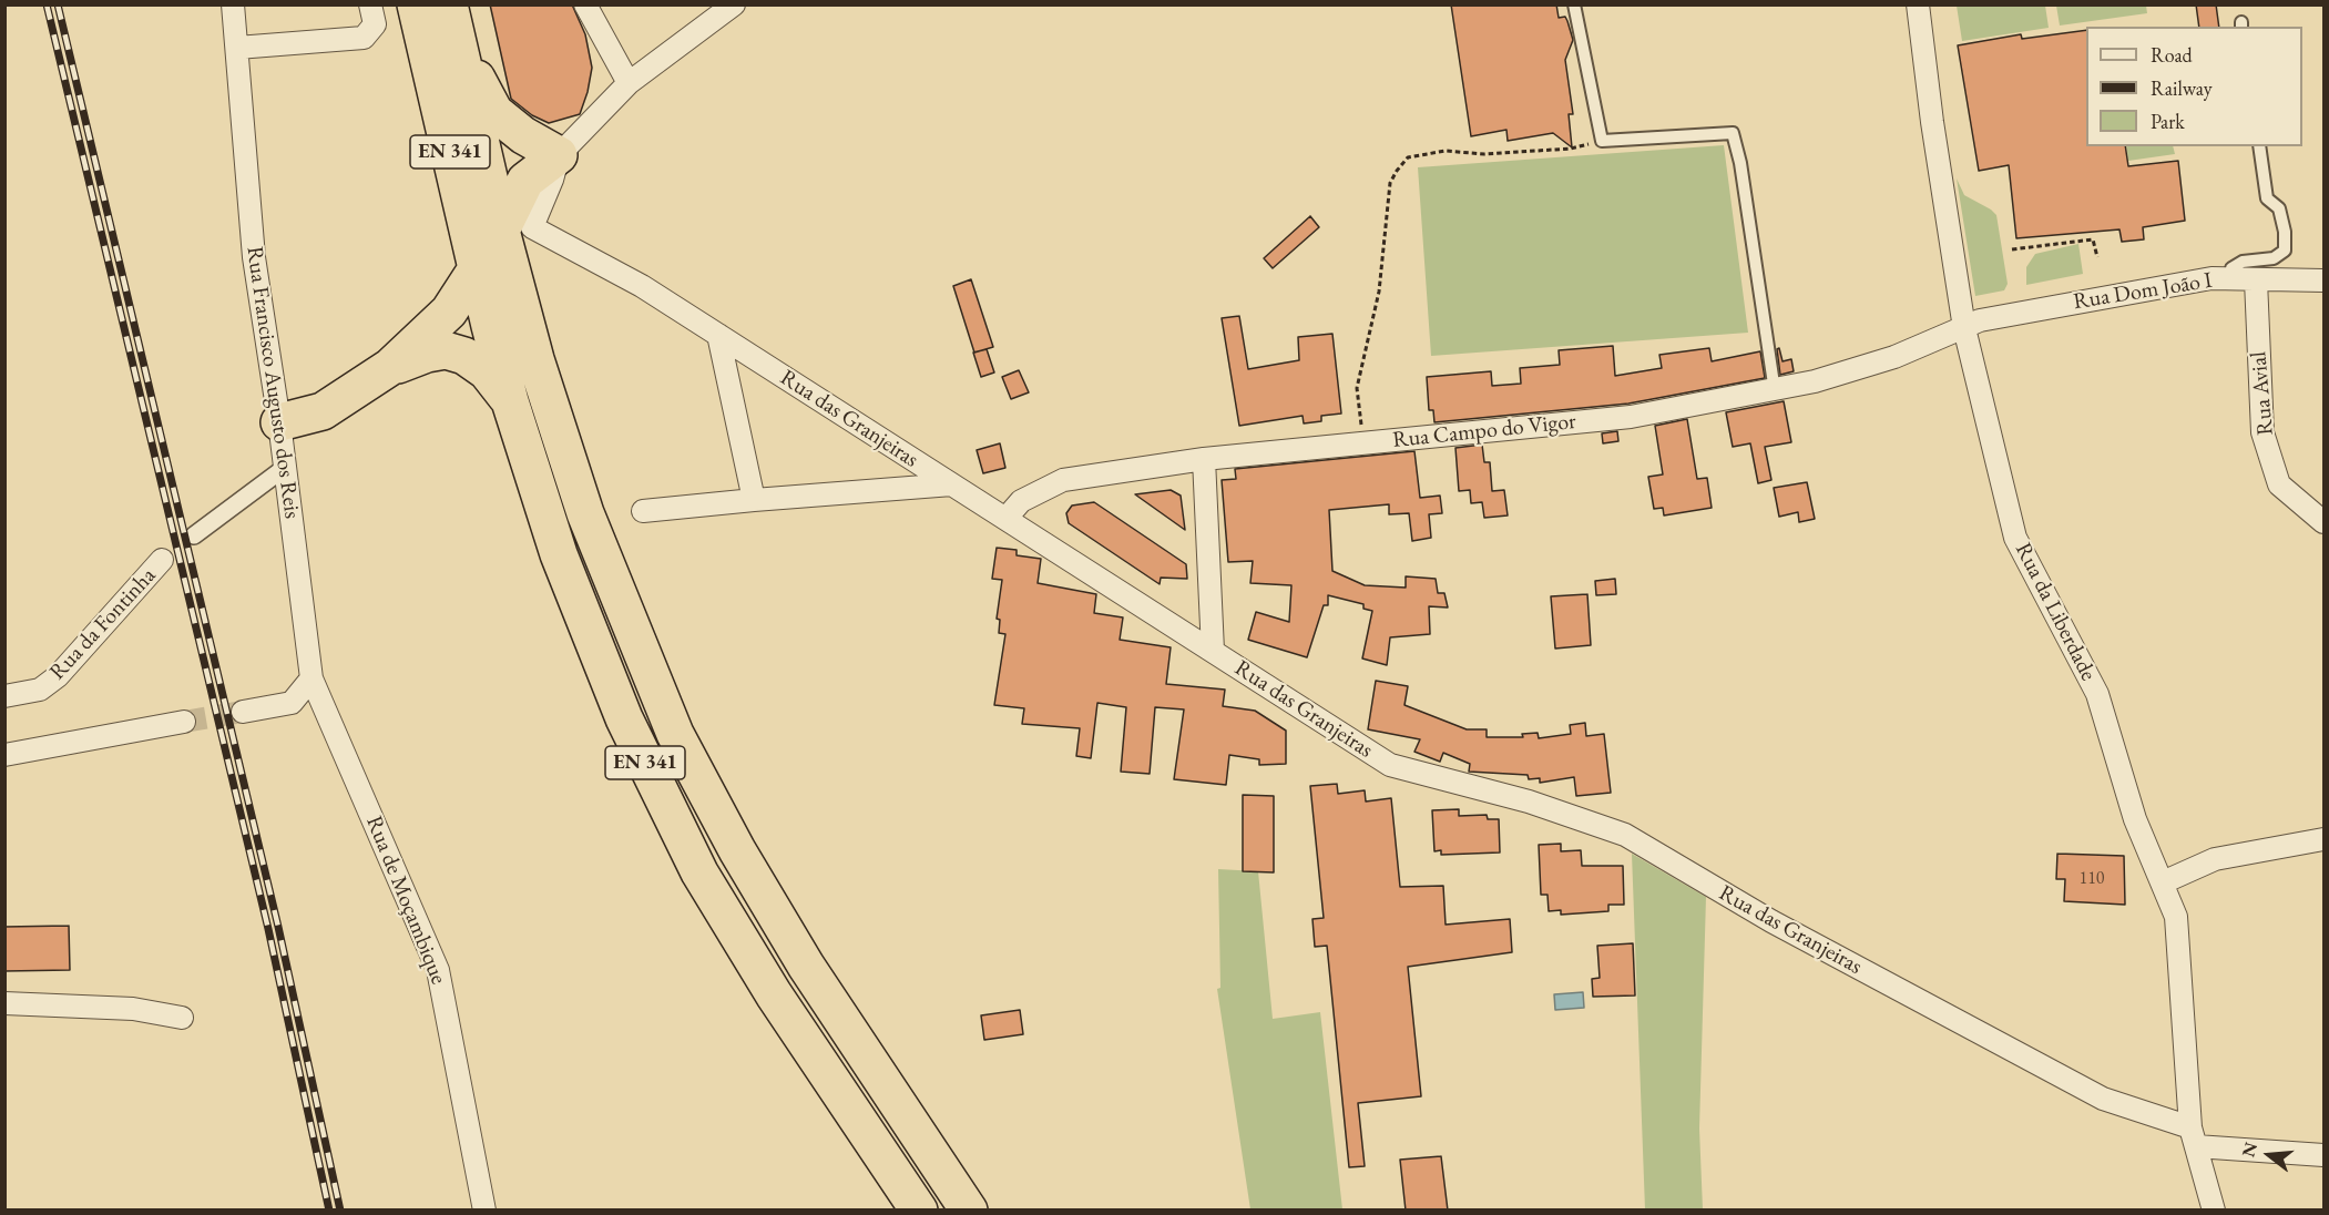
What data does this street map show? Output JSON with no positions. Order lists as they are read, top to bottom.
{
  "streets": {
    "highway": ["EN 341"],
    "street": [
      "Rua Dom João I",
      "Rua Francisco Augusto dos Reis",
      "Rua Avial",
      "Rua das Granjeiras",
      "Rua Campo do Vigor",
      "Rua da Liberdade",
      "Rua da Fontinha",
      "Rua de Moçambique"
    ]
  },
  "crossings": [
    ["Rua Dom João I", "Rua Avial"],
    ["Rua Dom João I", "Rua Campo do Vigor"],
    ["Rua Dom João I", "Rua da Liberdade"],
    ["Rua Francisco Augusto dos Reis", "Rua de Moçambique"],
    ["Rua das Granjeiras", "Rua Campo do Vigor"],
    ["Rua das Granjeiras", "Rua da Liberdade"],
    ["Rua Campo do Vigor", "Rua da Liberdade"]
  ],
  "house_numbers": ["110"],
  "legend": ["Road", "Railway", "Park"],
  "north": "left"
}
